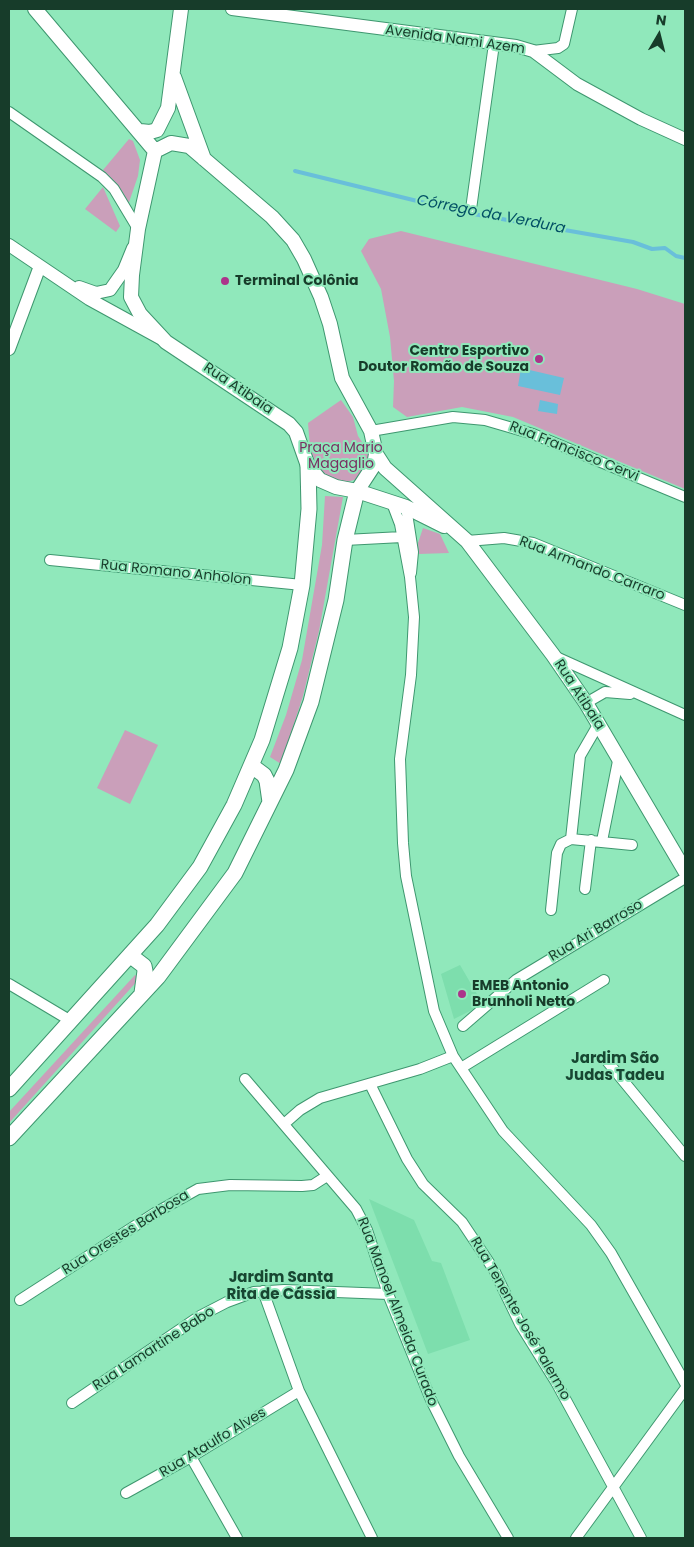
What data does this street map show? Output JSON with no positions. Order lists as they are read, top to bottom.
{
  "streets": {
    "main road": ["Rua Atibaia"],
    "street": [
      "Avenida Nami Azem",
      "Rua Francisco Cervi",
      "Rua Armando Carraro",
      "Rua Romano Anholon",
      "Rua Ari Barroso",
      "Rua Orestes Barbosa",
      "Rua Manoel Almeida Curado",
      "Rua Tenente José Palermo",
      "Rua Lamartine Babo",
      "Rua Ataulfo Alves"
    ]
  },
  "crossings": [
    ["Rua Atibaia", "Rua Armando Carraro"],
    ["Rua Orestes Barbosa", "Rua Manoel Almeida Curado"],
    ["Rua Manoel Almeida Curado", "Rua Lamartine Babo"]
  ],
  "districts": ["Jardim São Judas Tadeu", "Jardim Santa Rita de Cássia"],
  "water": ["Córrego da Verdura"],
  "parks": ["Praça Mario Magaglio"],
  "places": ["Terminal Colônia", "Centro Esportivo Doutor Romão de Souza", "EMEB Antonio Brunholi Netto"],
  "north": "top"
}
